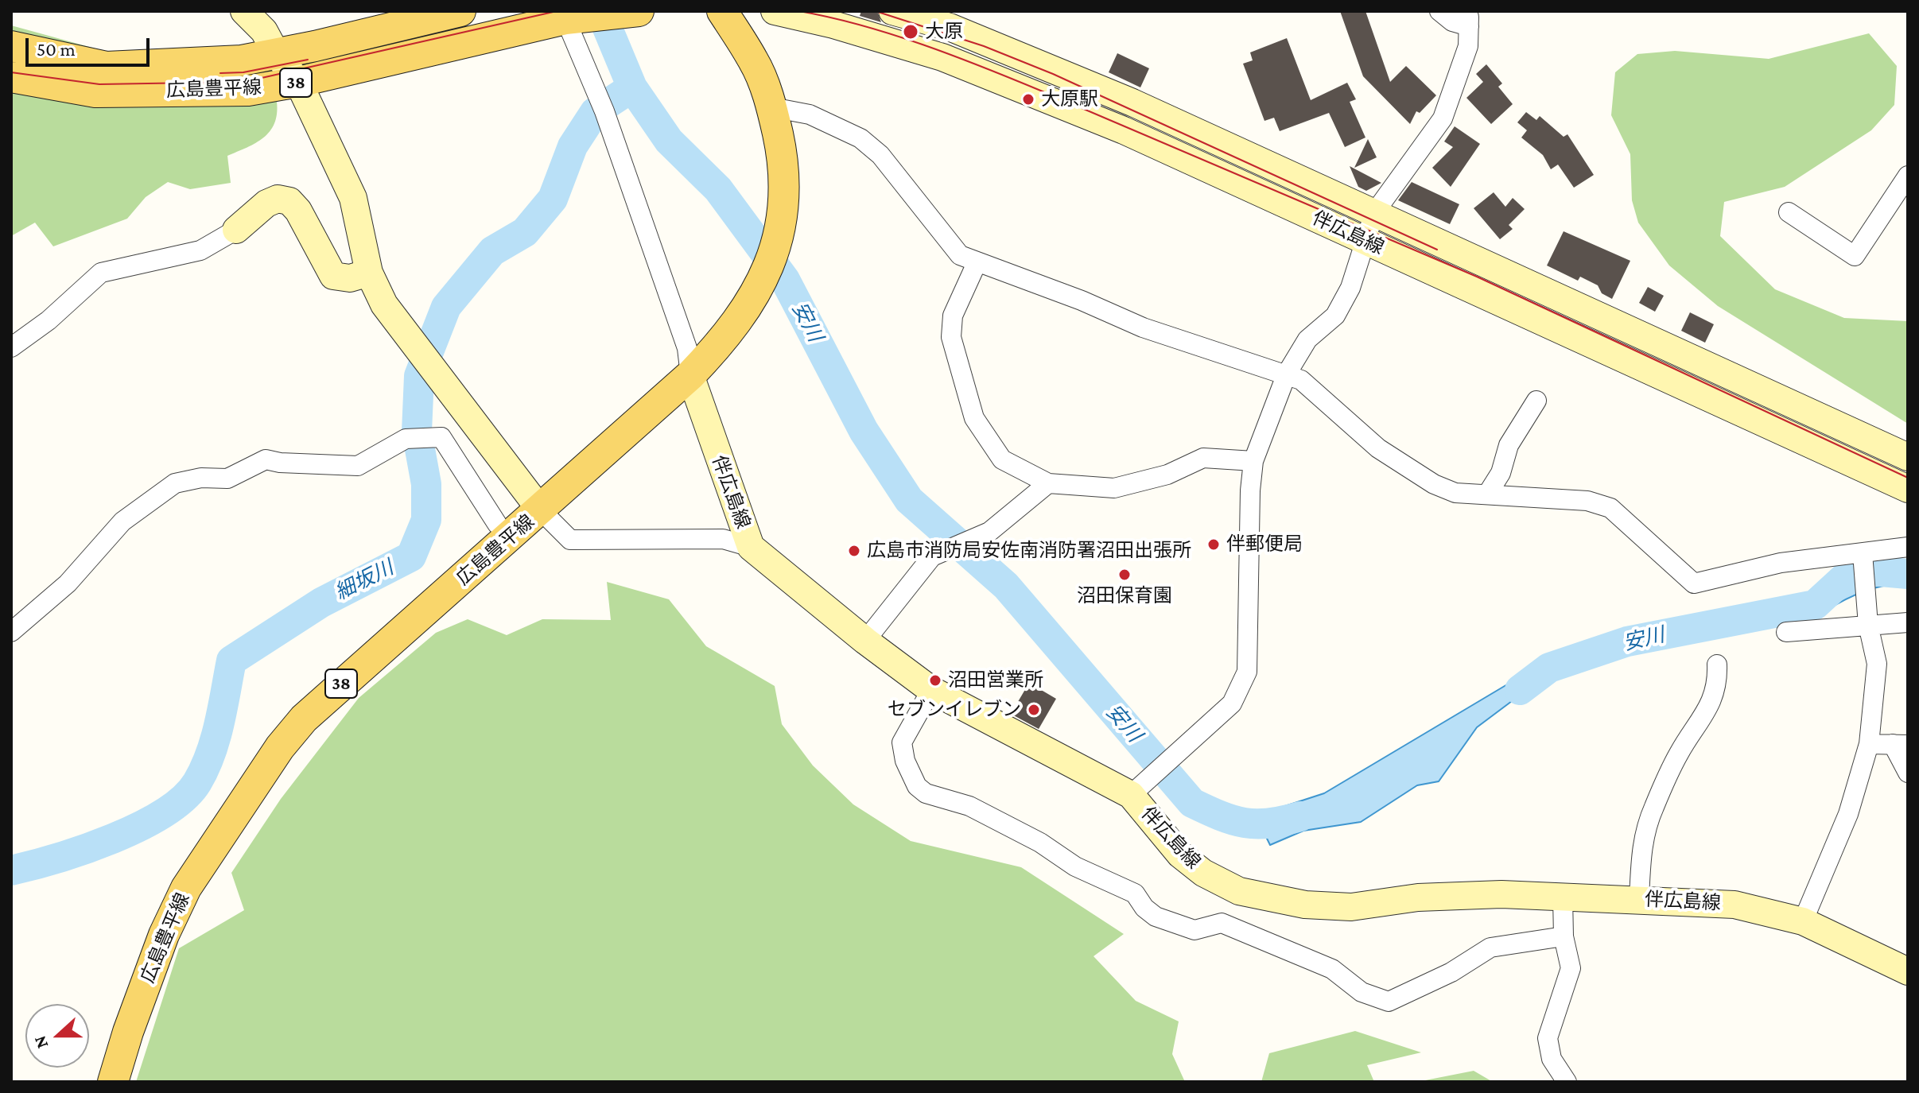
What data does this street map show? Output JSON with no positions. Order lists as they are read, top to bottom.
{
  "streets": {
    "main road": ["38", "広島豊平線", "伴広島線"]
  },
  "crossings": [
    ["広島豊平線", "伴広島線"]
  ],
  "water": ["安川", "細坂川"],
  "places": [
    "大原",
    "大原駅",
    "伴郵便局",
    "広島市消防局安佐南消防署沼田出張所",
    "沼田保育園",
    "沼田営業所",
    "セブンイレブン"
  ],
  "scale_bar": "50 m",
  "north": "left"
}
